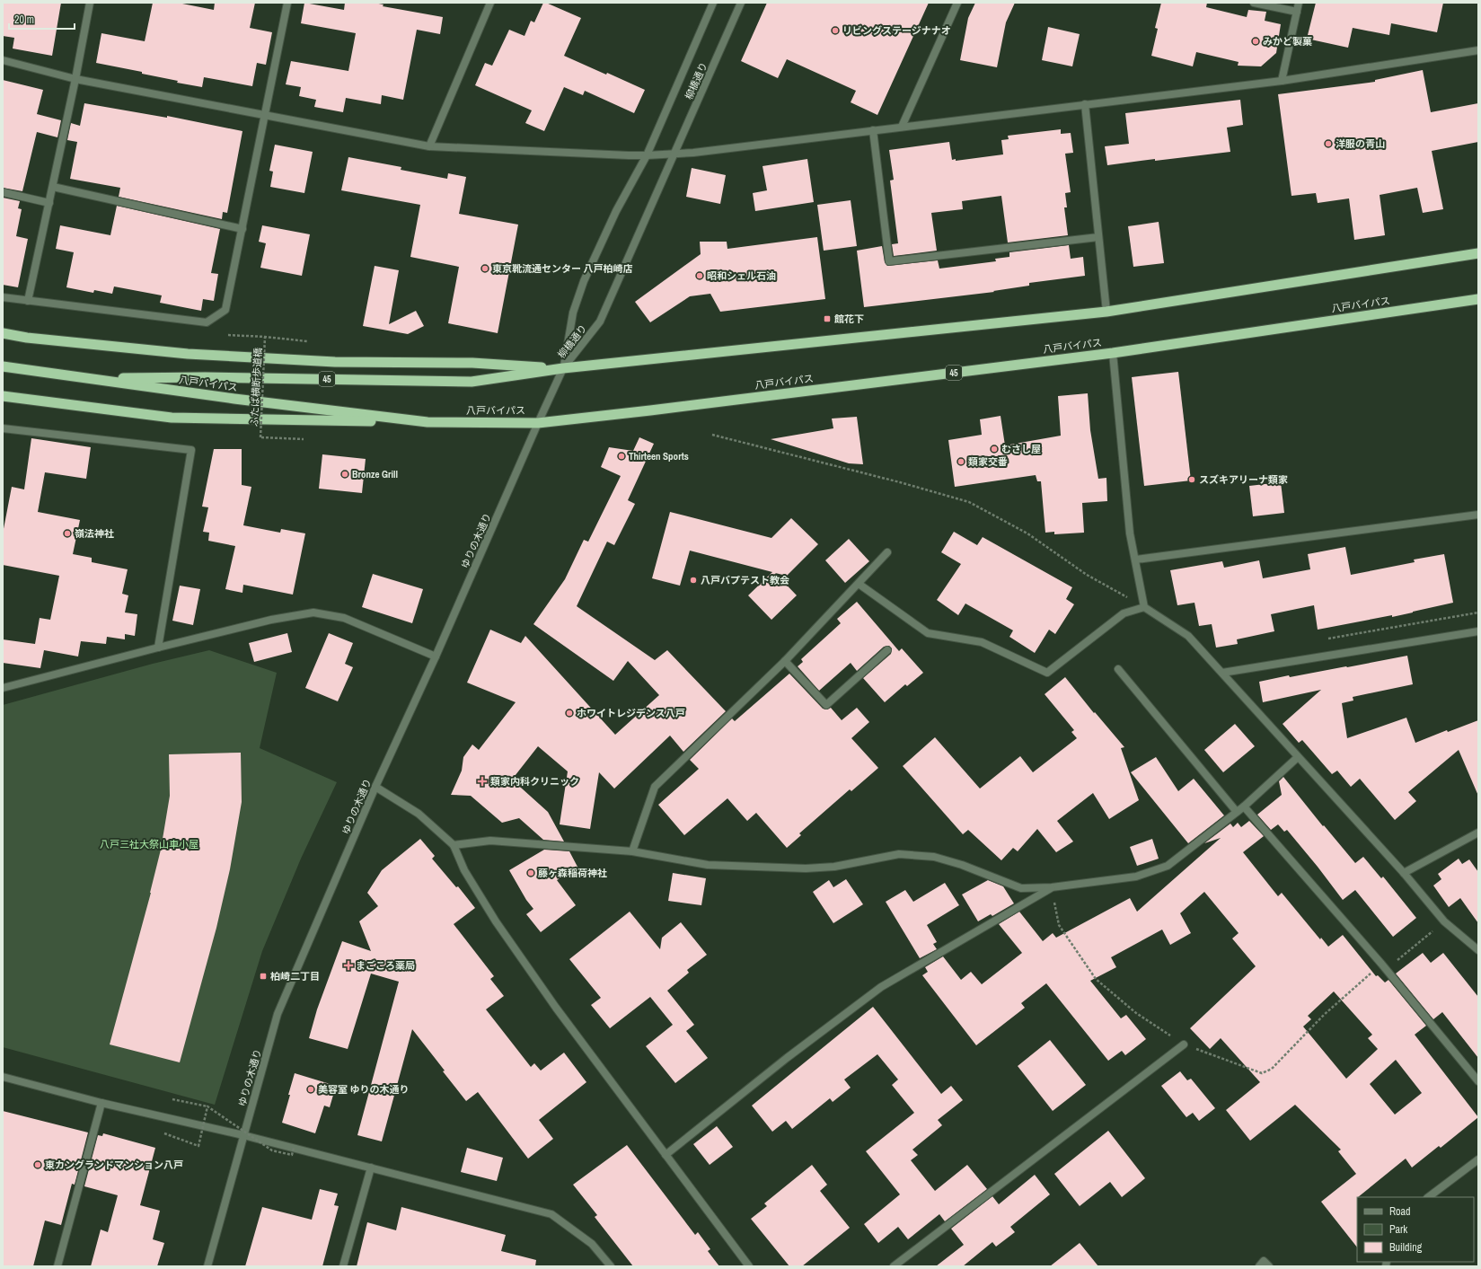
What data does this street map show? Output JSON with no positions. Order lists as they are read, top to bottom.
{
  "streets": {
    "highway": ["八戸バイパス", "45"],
    "street": ["柳橋通り", "ゆりの木通り"],
    "path": ["ふたば横断歩道橋"]
  },
  "crossings": [
    ["柳橋通り", "八戸バイパス"],
    ["柳橋通り", "ゆりの木通り"],
    ["八戸バイパス", "ゆりの木通り"]
  ],
  "parks": ["八戸三社大祭山車小屋"],
  "places": {
    "other": [
      "リビングステージナナオ",
      "みかど製菓",
      "洋服の青山",
      "東京靴流通センター 八戸柏崎店",
      "昭和シェル石油",
      "むさし屋",
      "Thirteen Sports",
      "類家交番",
      "Bronze Grill",
      "スズキアリーナ類家",
      "嶺法神社",
      "八戸バプテスト教会",
      "ホワイトレジデンス八戸",
      "藤ヶ森稲荷神社",
      "美容室 ゆりの木通り",
      "東カングランドマンション八戸"
    ],
    "transit": ["館花下", "柏崎二丁目"],
    "health": ["類家内科クリニック", "まごころ薬局"]
  },
  "legend": ["Road", "Park", "Building"],
  "scale_bar": "20 m"
}
